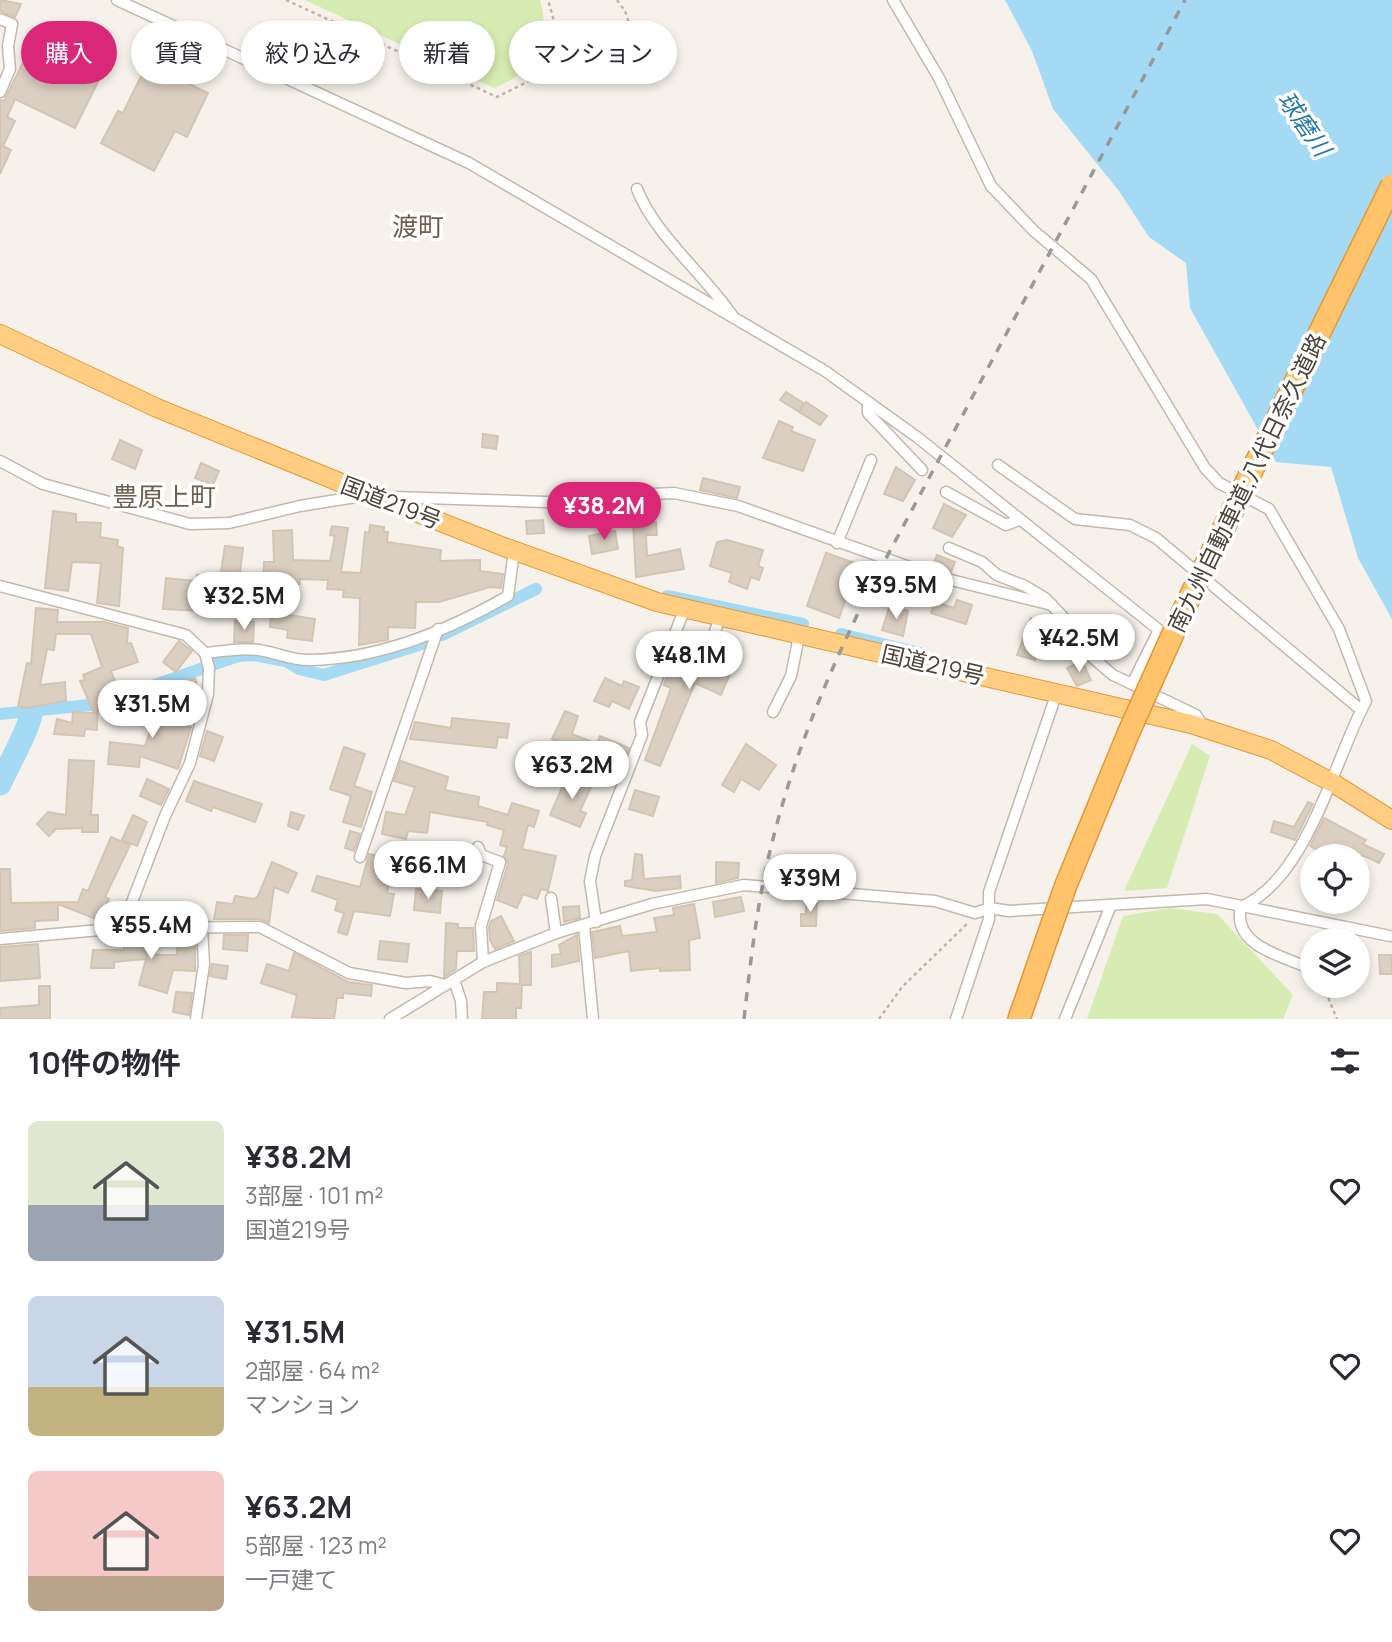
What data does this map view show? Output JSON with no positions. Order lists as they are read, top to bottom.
{
  "streets": {
    "highway": ["南九州自動車道;八代日奈久道路", "国道219号"]
  },
  "districts": ["渡町", "豊原上町"],
  "water": ["球磨川"],
  "page": {
    "chip": [
      "購入",
      "賃貸",
      "絞り込み",
      "新着",
      "マンション"
    ],
    "price": [
      "¥38.2M",
      "¥39.5M",
      "¥32.5M",
      "¥42.5M",
      "¥48.1M",
      "¥31.5M",
      "¥63.2M",
      "¥66.1M",
      "¥39M",
      "¥55.4M"
    ],
    "heading": "10件の物件",
    "list": [
      {
        "name": "¥38.2M",
        "note": "3部屋 · 101 m² · 国道219号"
      },
      {
        "name": "¥31.5M",
        "note": "2部屋 · 64 m² · マンション"
      },
      {
        "name": "¥63.2M",
        "note": "5部屋 · 123 m² · 一戸建て"
      }
    ]
  }
}
